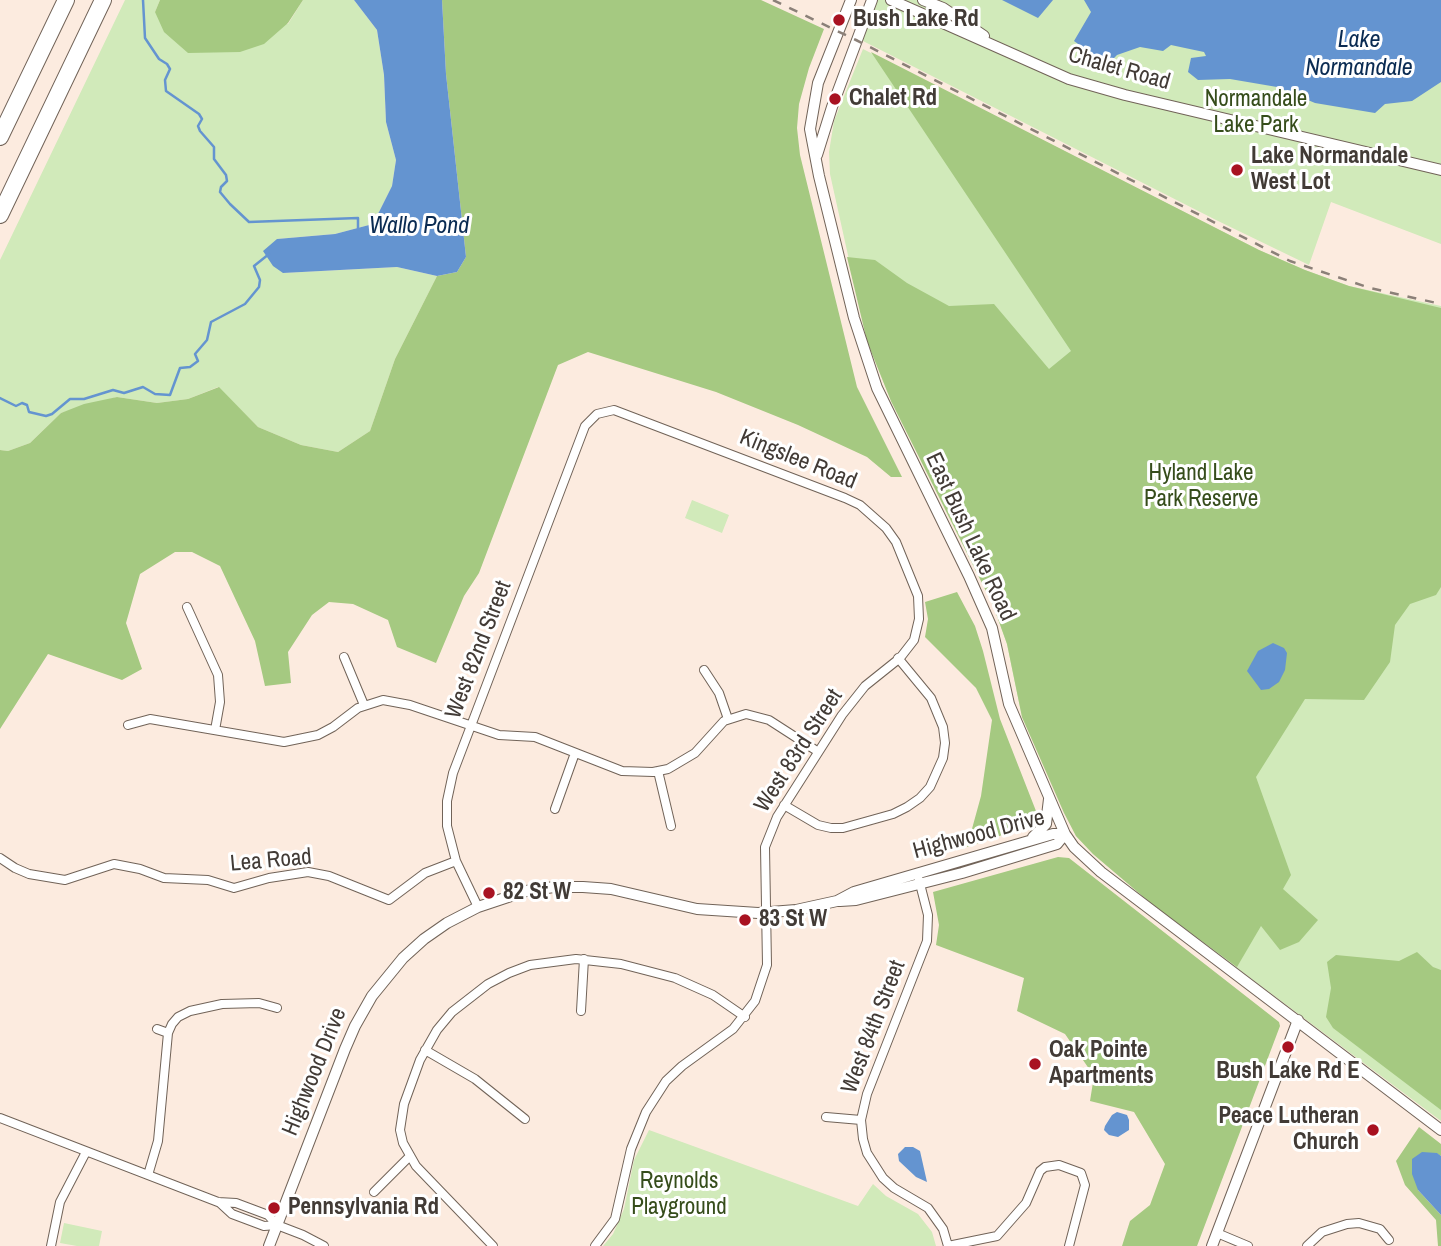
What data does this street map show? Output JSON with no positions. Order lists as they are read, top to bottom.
{
  "streets": {
    "street": [
      "Chalet Road",
      "Kingslee Road",
      "East Bush Lake Road",
      "West 82nd Street",
      "West 83rd Street",
      "Highwood Drive",
      "Lea Road",
      "West 84th Street"
    ]
  },
  "crossings": [
    ["Kingslee Road", "West 82nd Street"],
    ["Kingslee Road", "West 83rd Street"],
    ["East Bush Lake Road", "Highwood Drive"],
    ["West 82nd Street", "Highwood Drive"],
    ["West 82nd Street", "Lea Road"],
    ["West 83rd Street", "Highwood Drive"],
    ["Highwood Drive", "West 84th Street"]
  ],
  "water": ["Lake Normandale", "Wallo Pond"],
  "parks": ["Normandale Lake Park", "Hyland Lake Park Reserve", "Reynolds Playground"],
  "places": [
    "Bush Lake Rd",
    "Chalet Rd",
    "Lake Normandale West Lot",
    "82 St W",
    "83 St W",
    "Bush Lake Rd E",
    "Oak Pointe Apartments",
    "Peace Lutheran Church",
    "Pennsylvania Rd"
  ]
}
